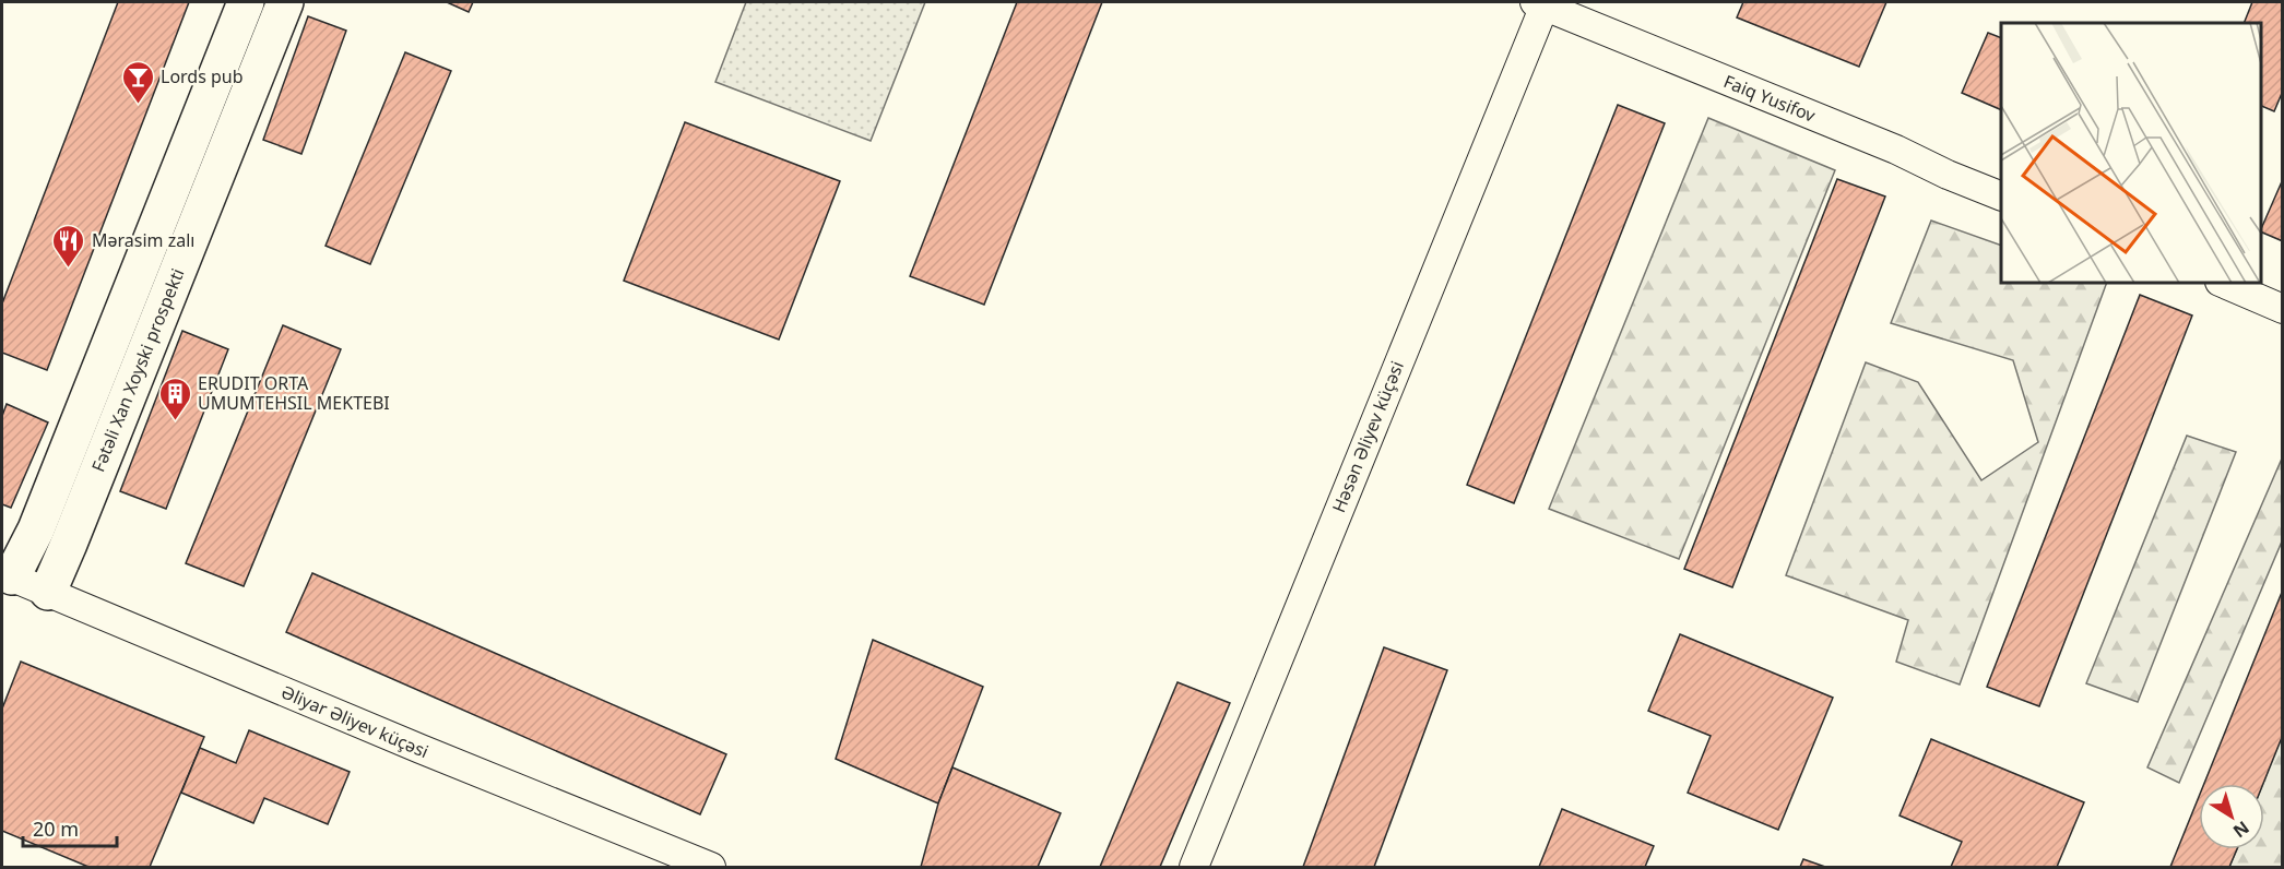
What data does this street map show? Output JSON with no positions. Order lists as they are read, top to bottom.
{
  "streets": {
    "main road": ["Fətəli Xan Xoyski prospekti"],
    "street": ["Faiq Yusifov", "Həsən Əliyev küçəsi", "Əliyar Əliyev küçəsi"]
  },
  "crossings": [
    ["Faiq Yusifov", "Həsən Əliyev küçəsi"],
    ["Fətəli Xan Xoyski prospekti", "Əliyar Əliyev küçəsi"]
  ],
  "places": {
    "bar": ["Lords pub"],
    "restaurant": ["Mərasim zalı"],
    "building": ["ERUDIT ORTA UMUMTEHSIL MEKTEBI"]
  },
  "scale_bar": "20 m",
  "north": "bottom right"
}
